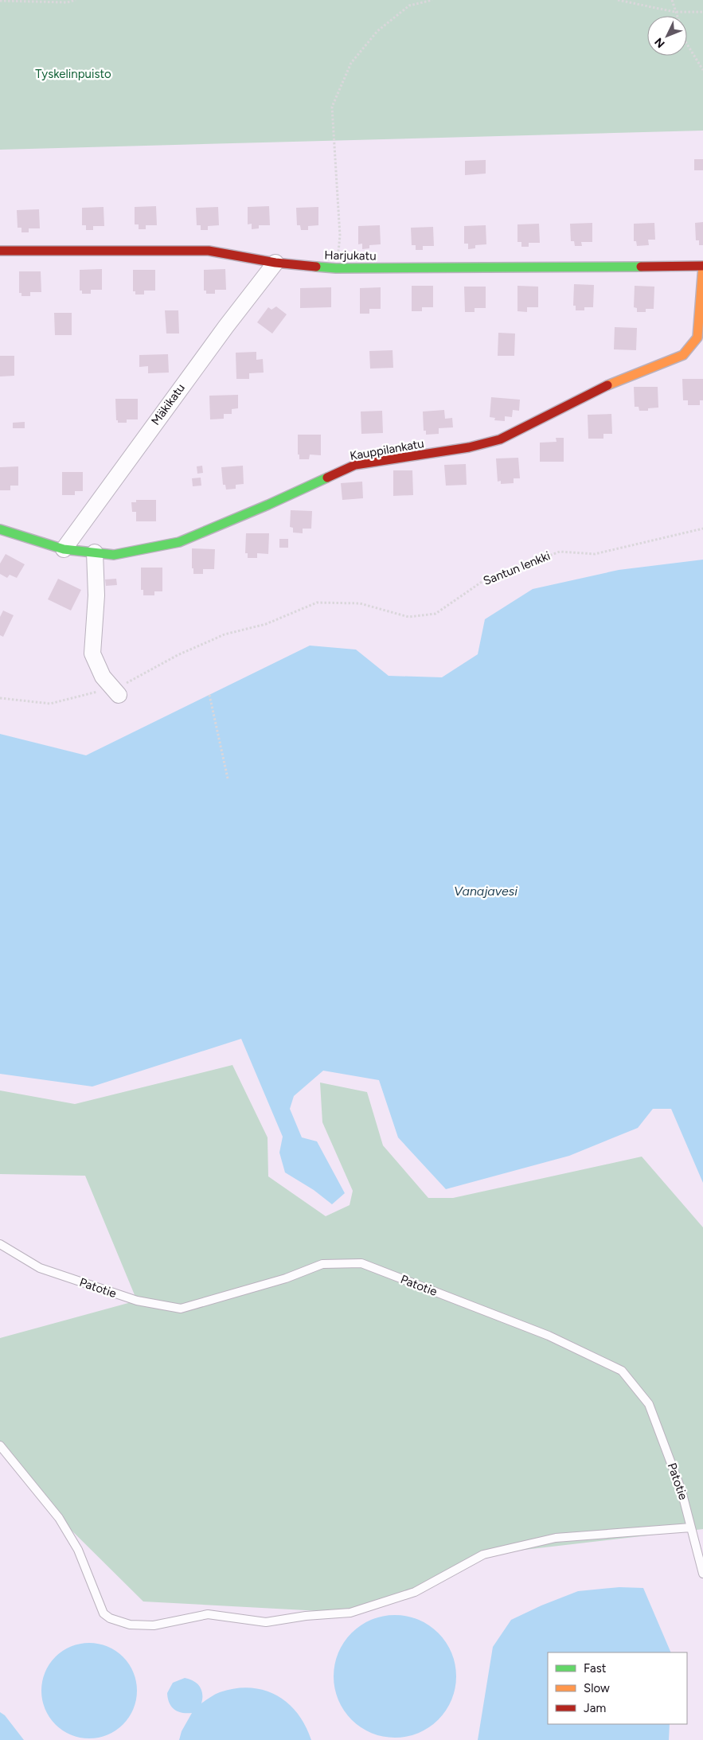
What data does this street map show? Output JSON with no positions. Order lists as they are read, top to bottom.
{
  "streets": {
    "street": ["Harjukatu", "Mäkikatu", "Kauppilankatu"],
    "lane": ["Patotie"],
    "path": ["Santun lenkki"]
  },
  "crossings": [
    ["Harjukatu", "Mäkikatu"],
    ["Harjukatu", "Kauppilankatu"],
    ["Mäkikatu", "Kauppilankatu"]
  ],
  "water": ["Vanajavesi"],
  "parks": ["Tyskelinpuisto"],
  "legend": ["Fast", "Slow", "Jam"],
  "north": "bottom left"
}
